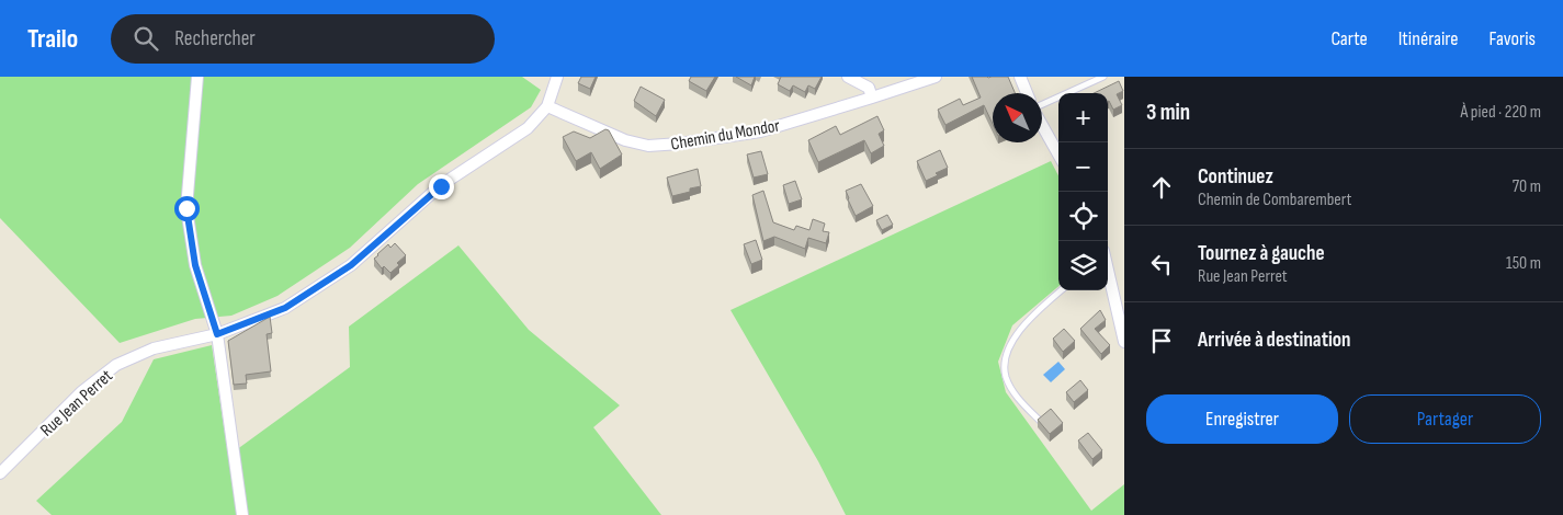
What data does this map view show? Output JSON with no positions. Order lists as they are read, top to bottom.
{
  "streets": {
    "street": ["Chemin du Mondor", "Rue Jean Perret"]
  },
  "crossings": [
    ["Chemin du Mondor", "Rue Jean Perret"]
  ],
  "north": "top left",
  "page": {
    "header": "Trailo",
    "search": "Rechercher",
    "nav": ["Carte", "Itinéraire", "Favoris"],
    "heading": ["3 min", "À pied · 220 m"],
    "map_buttons": ["+", "−"],
    "list": [
      ["Continuez", "Chemin de Combarembert", "70 m"],
      ["Tournez à gauche", "Rue Jean Perret", "150 m"],
      "Arrivée à destination"
    ],
    "buttons": ["Enregistrer", "Partager"]
  }
}
